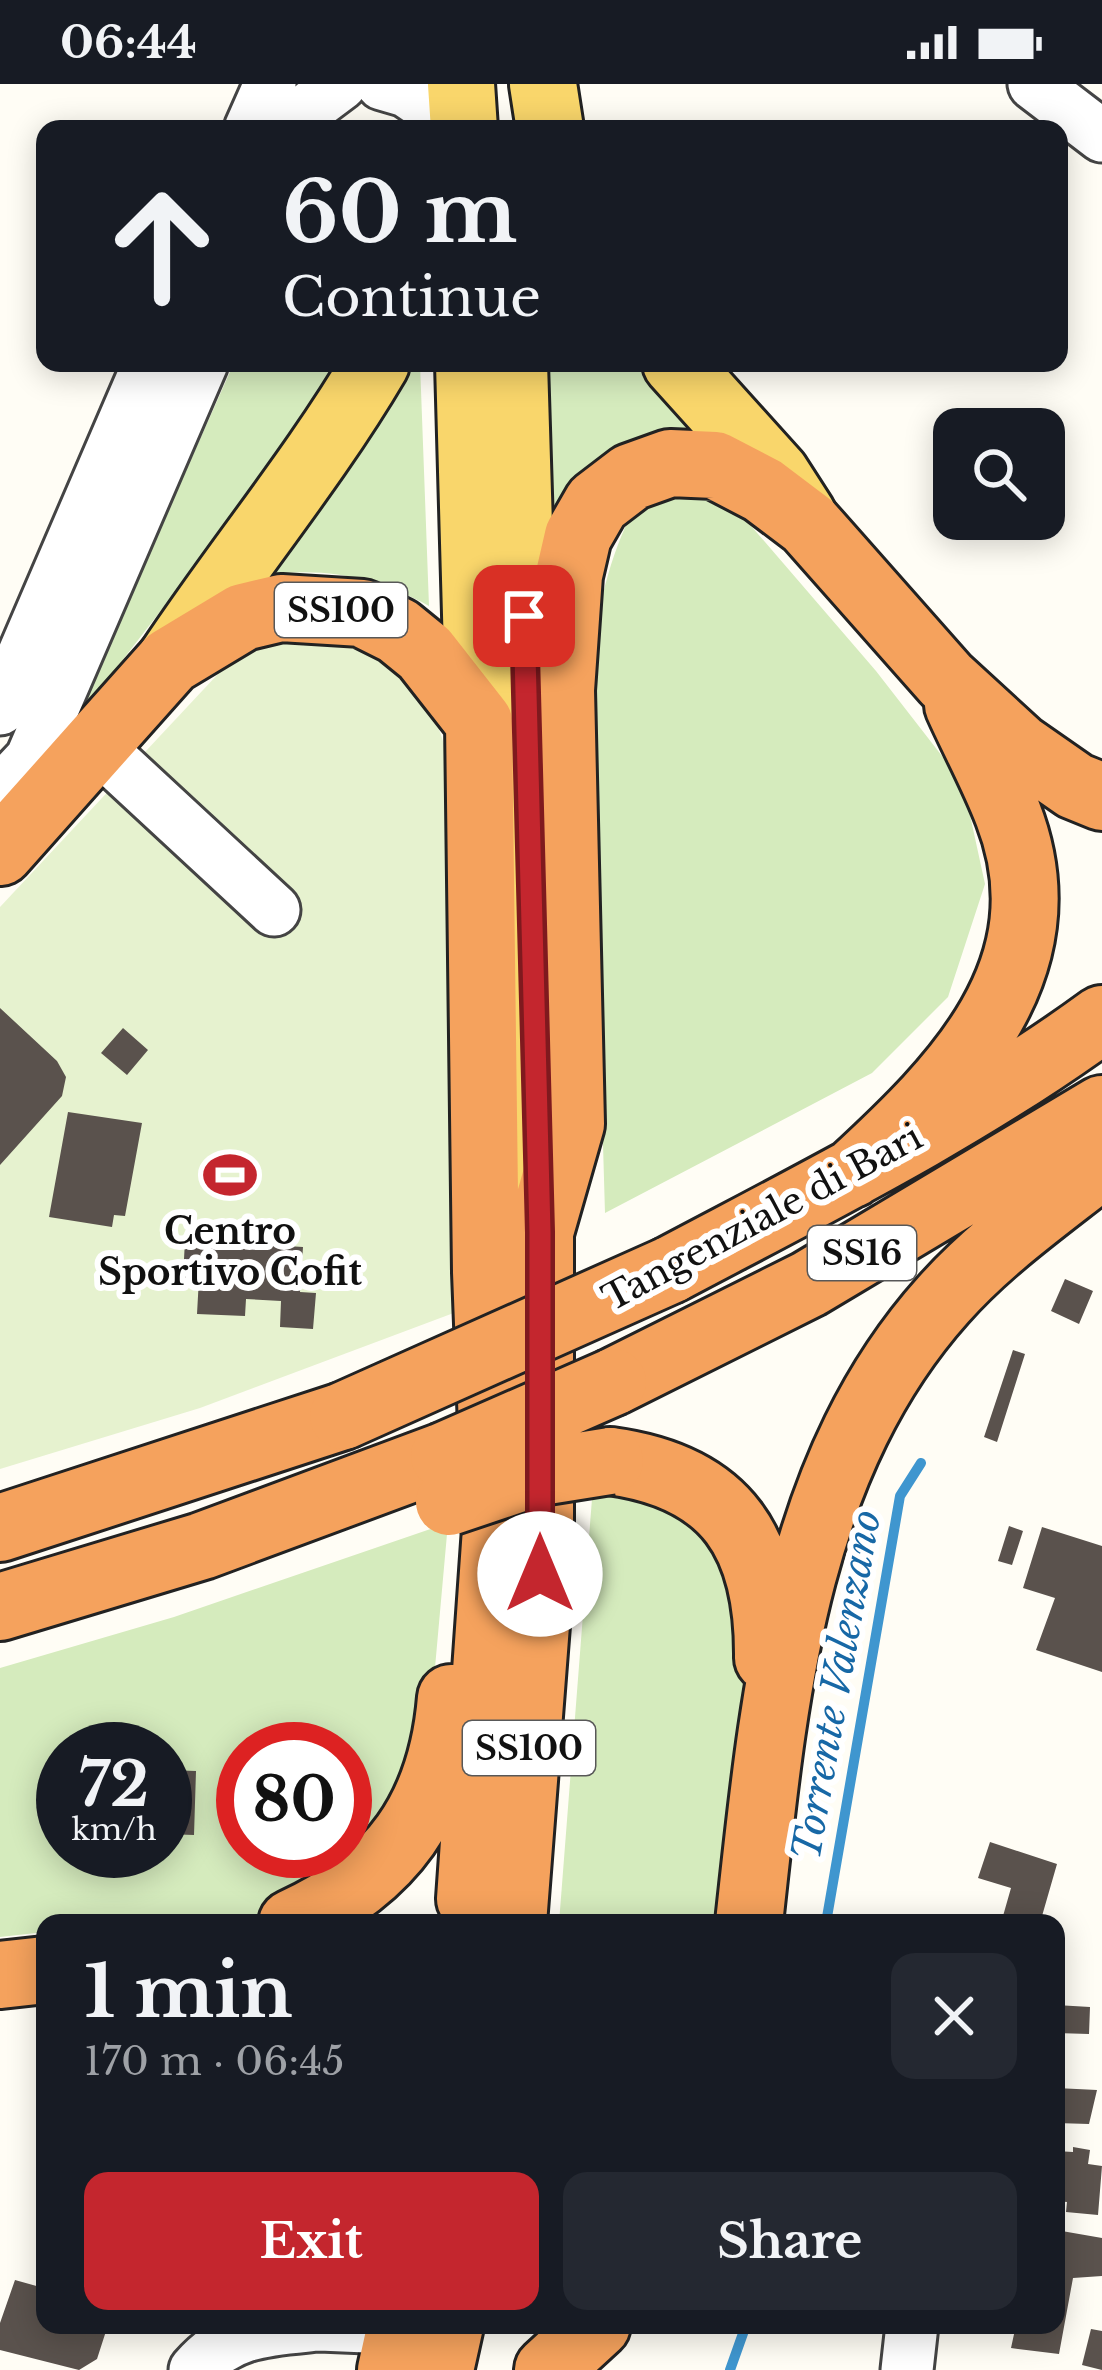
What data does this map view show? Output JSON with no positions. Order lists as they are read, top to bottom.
{
  "streets": {
    "highway": ["SS100", "Tangenziale di Bari", "SS16"]
  },
  "crossings": [
    ["SS100", "Tangenziale di Bari"]
  ],
  "water": ["Torrente Valenzano"],
  "places": {
    "sports": ["Centro Sportivo Cofit"]
  },
  "page": {
    "status": "06:44",
    "turn": ["60 m", "Continue"],
    "speed": "72 km/h",
    "limit": "80",
    "heading": ["1 min", "170 m · 06:45"],
    "buttons": ["Exit", "Share"]
  }
}
